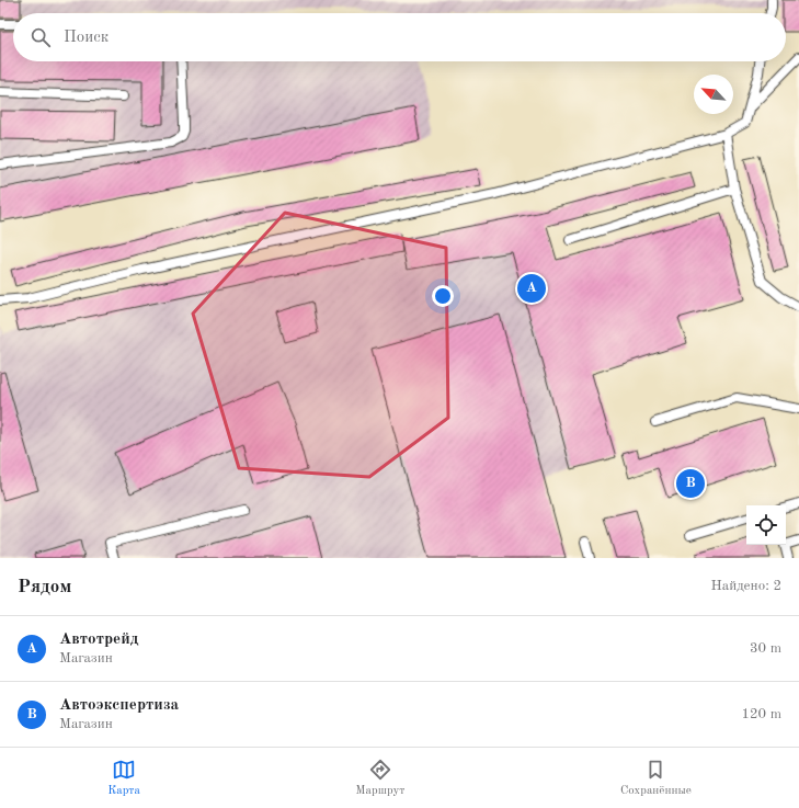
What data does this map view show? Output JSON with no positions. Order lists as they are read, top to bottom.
{
  "north": "top left",
  "page": {
    "search": "Поиск",
    "pins": ["A", "B"],
    "heading": ["Рядом", "Найдено: 2"],
    "list": [
      {
        "mark": "A",
        "name": "Автотрейд",
        "note": "Магазин",
        "value": "30 m"
      },
      {
        "mark": "B",
        "name": "Автоэкспертиза",
        "note": "Магазин",
        "value": "120 m"
      }
    ],
    "nav": ["Карта", "Маршрут", "Сохранённые"]
  }
}
